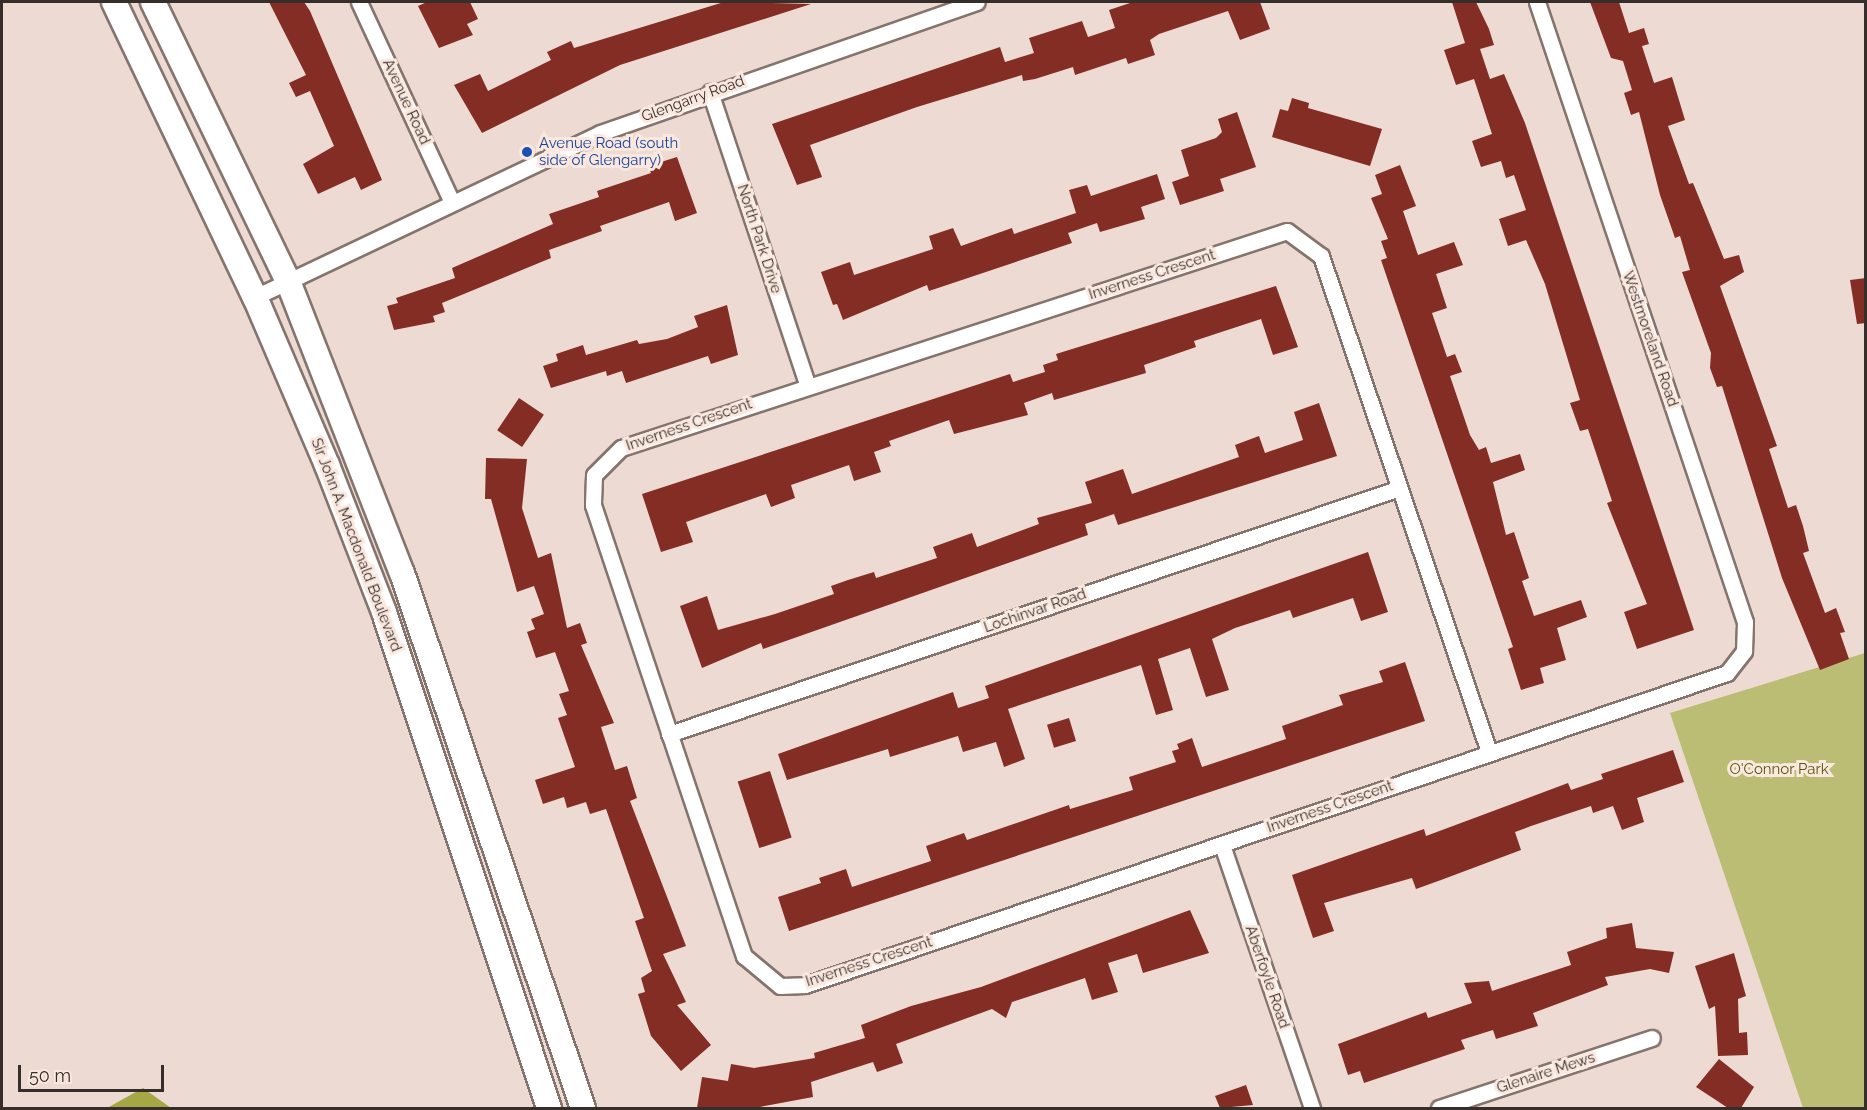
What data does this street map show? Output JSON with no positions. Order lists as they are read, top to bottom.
{
  "streets": {
    "main road": ["Sir John A. Macdonald Boulevard"],
    "street": [
      "Glengarry Road",
      "Avenue Road",
      "North Park Drive",
      "Inverness Crescent",
      "Westmoreland Road",
      "Lochinvar Road",
      "Aberfoyle Road",
      "Glenaire Mews"
    ]
  },
  "crossings": [
    ["Glengarry Road", "Avenue Road"],
    ["Glengarry Road", "North Park Drive"],
    ["Glengarry Road", "Sir John A. Macdonald Boulevard"],
    ["North Park Drive", "Inverness Crescent"],
    ["Inverness Crescent", "Westmoreland Road"],
    ["Inverness Crescent", "Lochinvar Road"],
    ["Inverness Crescent", "Aberfoyle Road"]
  ],
  "parks": ["O'Connor Park"],
  "places": ["Avenue Road (south side of Glengarry)"],
  "scale_bar": "50 m"
}
